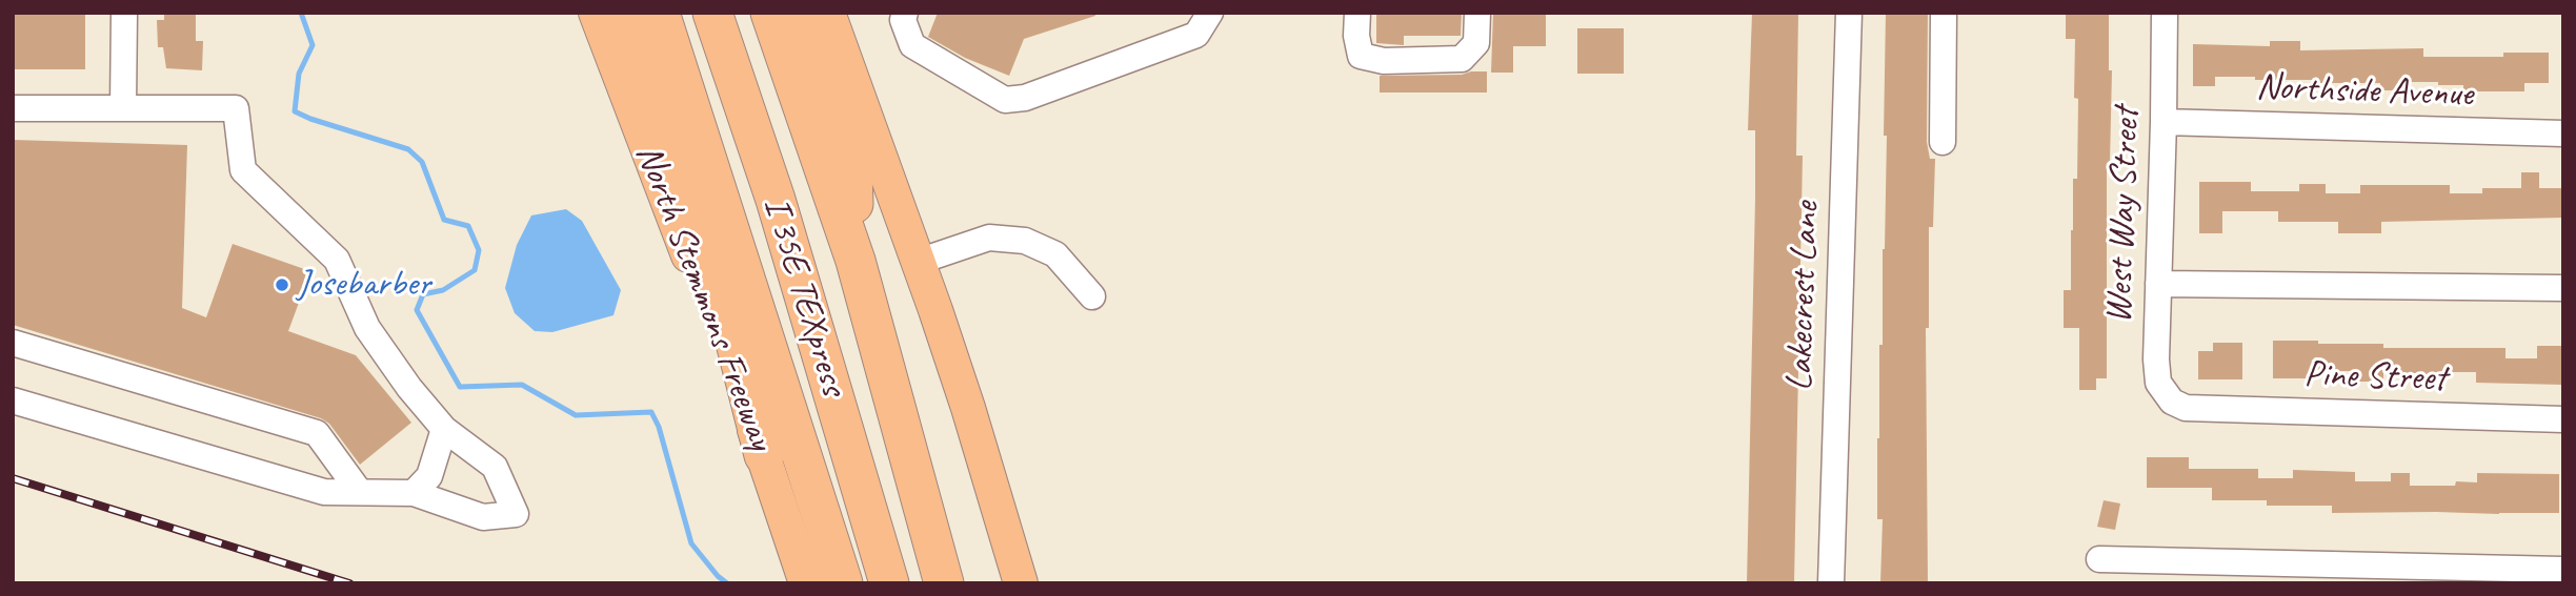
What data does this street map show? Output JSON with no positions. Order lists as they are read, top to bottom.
{
  "streets": {
    "highway": ["I 35E TEXpress", "North Stemmons Freeway"],
    "street": [
      "Northside Avenue",
      "West Way Street",
      "Lakecrest Lane",
      "Pine Street"
    ]
  },
  "crossings": [
    ["Northside Avenue", "West Way Street"],
    ["West Way Street", "Pine Street"]
  ],
  "places": ["Josebarber"]
}
